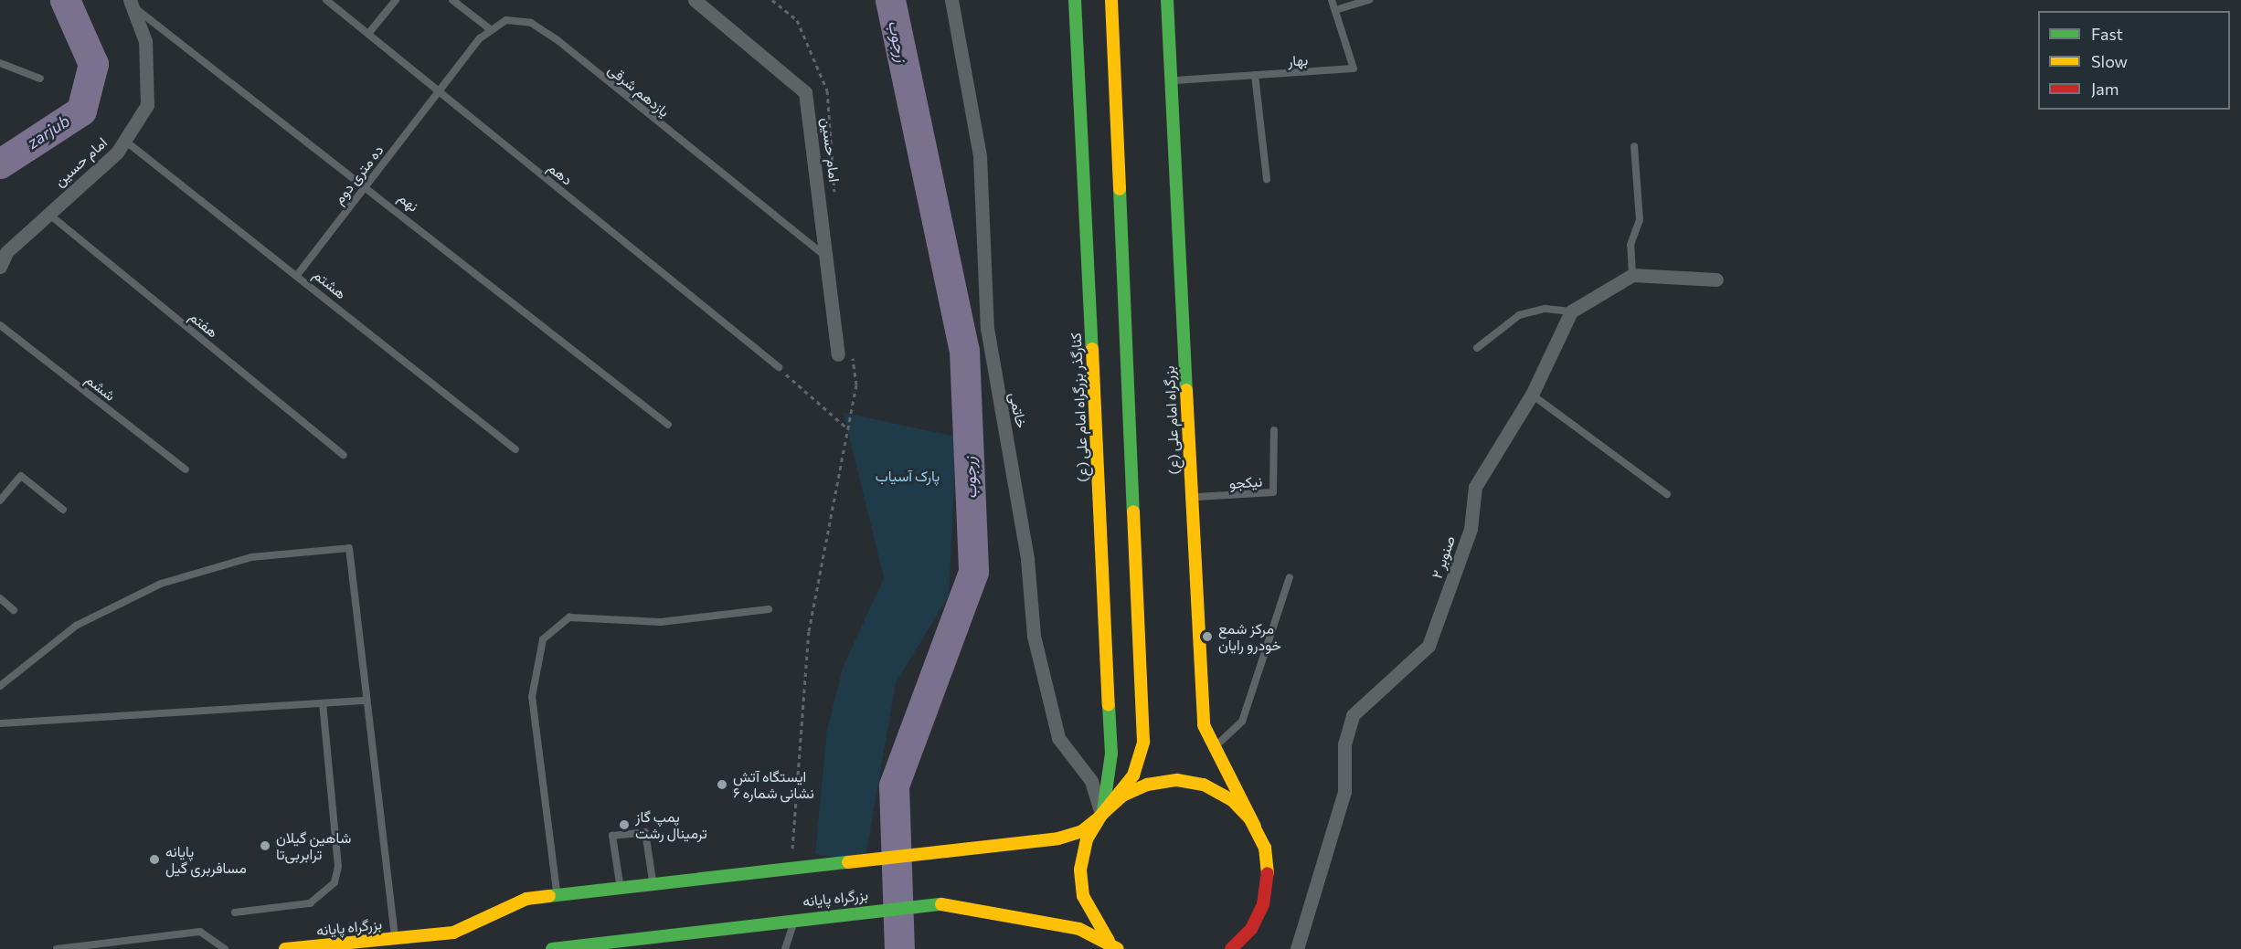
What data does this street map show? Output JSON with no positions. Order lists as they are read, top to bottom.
{
  "streets": {
    "main road": ["کنارگذر بزرگراه امام علی (ع)", "بزرگراه امام علی (ع)", "بزرگراه پایانه"],
    "street": ["امام حسین", "خاتمی", "صنوبر ۲"],
    "lane": [
      "بهار",
      "یازدهم شرقی",
      "دهم",
      "ده متری دوم",
      "نهم",
      "هشتم",
      "هفتم",
      "ششم",
      "نیکجو"
    ]
  },
  "crossings": [
    ["بهار", "بزرگراه امام علی (ع)"],
    ["یازدهم شرقی", "امام حسین"],
    ["امام حسین", "نهم"],
    ["امام حسین", "هشتم"],
    ["امام حسین", "هفتم"],
    ["دهم", "ده متری دوم"],
    ["ده متری دوم", "نهم"],
    ["ده متری دوم", "هشتم"],
    ["کنارگذر بزرگراه امام علی (ع)", "خاتمی"],
    ["کنارگذر بزرگراه امام علی (ع)", "بزرگراه پایانه"],
    ["خاتمی", "بزرگراه پایانه"],
    ["بزرگراه امام علی (ع)", "نیکجو"]
  ],
  "water": ["زرجوب", "zarjub"],
  "parks": ["پارک آسیاب"],
  "places": [
    "مرکز شمع خودرو رایان",
    "ایستگاه آتش نشانی شماره ۶",
    "پمپ گاز ترمینال رشت",
    "شاهین گیلان ترابربی‌تا",
    "پایانه مسافربری گیل"
  ],
  "legend": ["Fast", "Slow", "Jam"]
}
